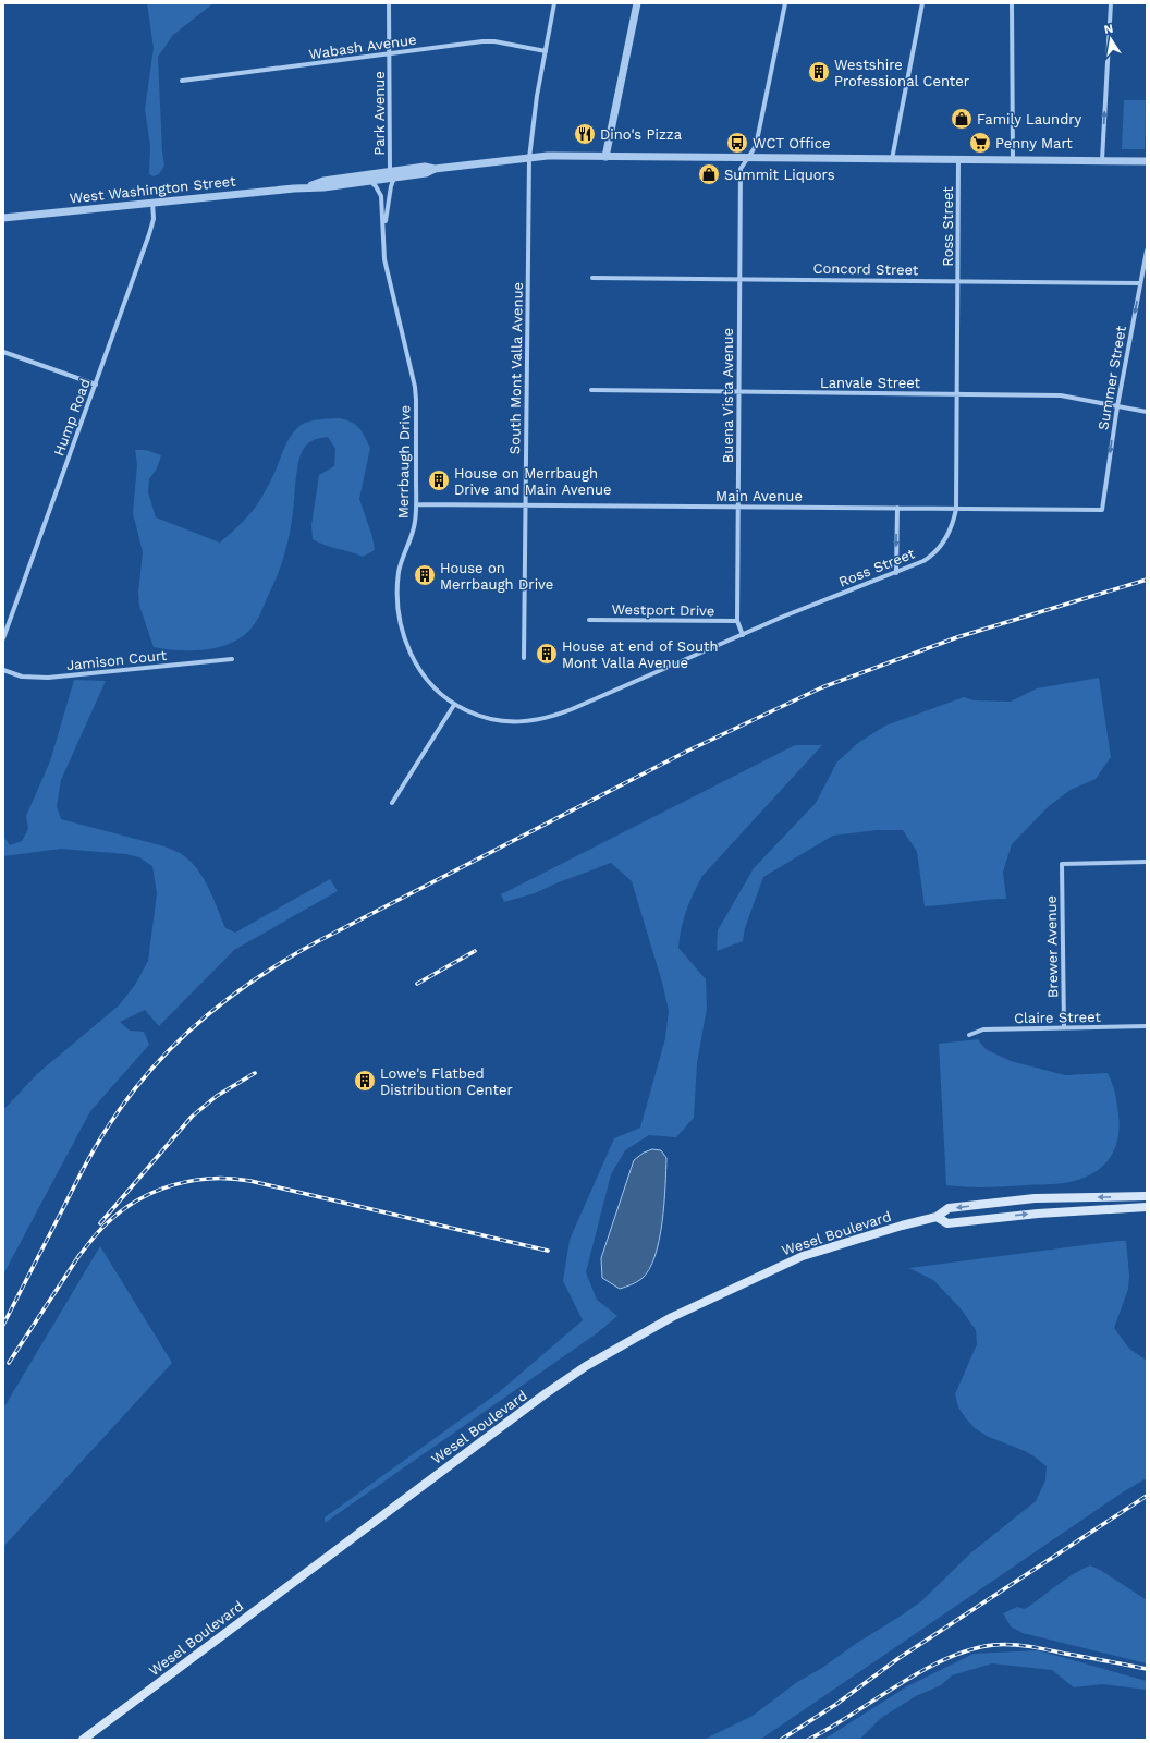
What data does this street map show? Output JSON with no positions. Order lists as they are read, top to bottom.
{
  "streets": {
    "main road": ["Wesel Boulevard"],
    "street": [
      "Wabash Avenue",
      "Park Avenue",
      "West Washington Street",
      "Ross Street",
      "Concord Street",
      "South Mont Valla Avenue",
      "Summer Street",
      "Lanvale Street",
      "Buena Vista Avenue",
      "Hump Road",
      "Merrbaugh Drive",
      "Main Avenue",
      "Westport Drive",
      "Jamison Court",
      "Brewer Avenue",
      "Claire Street"
    ]
  },
  "crossings": [
    ["Wabash Avenue", "Park Avenue"],
    ["Wabash Avenue", "South Mont Valla Avenue"],
    ["Park Avenue", "West Washington Street"],
    ["Park Avenue", "Merrbaugh Drive"],
    ["West Washington Street", "Ross Street"],
    ["West Washington Street", "South Mont Valla Avenue"],
    ["West Washington Street", "Buena Vista Avenue"],
    ["West Washington Street", "Hump Road"],
    ["West Washington Street", "Merrbaugh Drive"],
    ["Ross Street", "Concord Street"],
    ["Ross Street", "Lanvale Street"],
    ["Ross Street", "Buena Vista Avenue"],
    ["Ross Street", "Merrbaugh Drive"],
    ["Ross Street", "Main Avenue"],
    ["Concord Street", "Summer Street"],
    ["Concord Street", "Buena Vista Avenue"],
    ["South Mont Valla Avenue", "Main Avenue"],
    ["Summer Street", "Lanvale Street"],
    ["Summer Street", "Main Avenue"],
    ["Lanvale Street", "Buena Vista Avenue"],
    ["Buena Vista Avenue", "Main Avenue"],
    ["Buena Vista Avenue", "Westport Drive"],
    ["Merrbaugh Drive", "Main Avenue"],
    ["Brewer Avenue", "Claire Street"]
  ],
  "one_way": ["Summer Street"],
  "places": {
    "building": [
      "Westshire Professional Center",
      "House on Merrbaugh Drive and Main Avenue",
      "House on Merrbaugh Drive",
      "House at end of South Mont Valla Avenue",
      "Lowe's Flatbed Distribution Center"
    ],
    "shop": ["Family Laundry", "Summit Liquors"],
    "restaurant": ["Dino's Pizza"],
    "bus stop": ["WCT Office"],
    "supermarket": ["Penny Mart"]
  },
  "north": "top"
}
